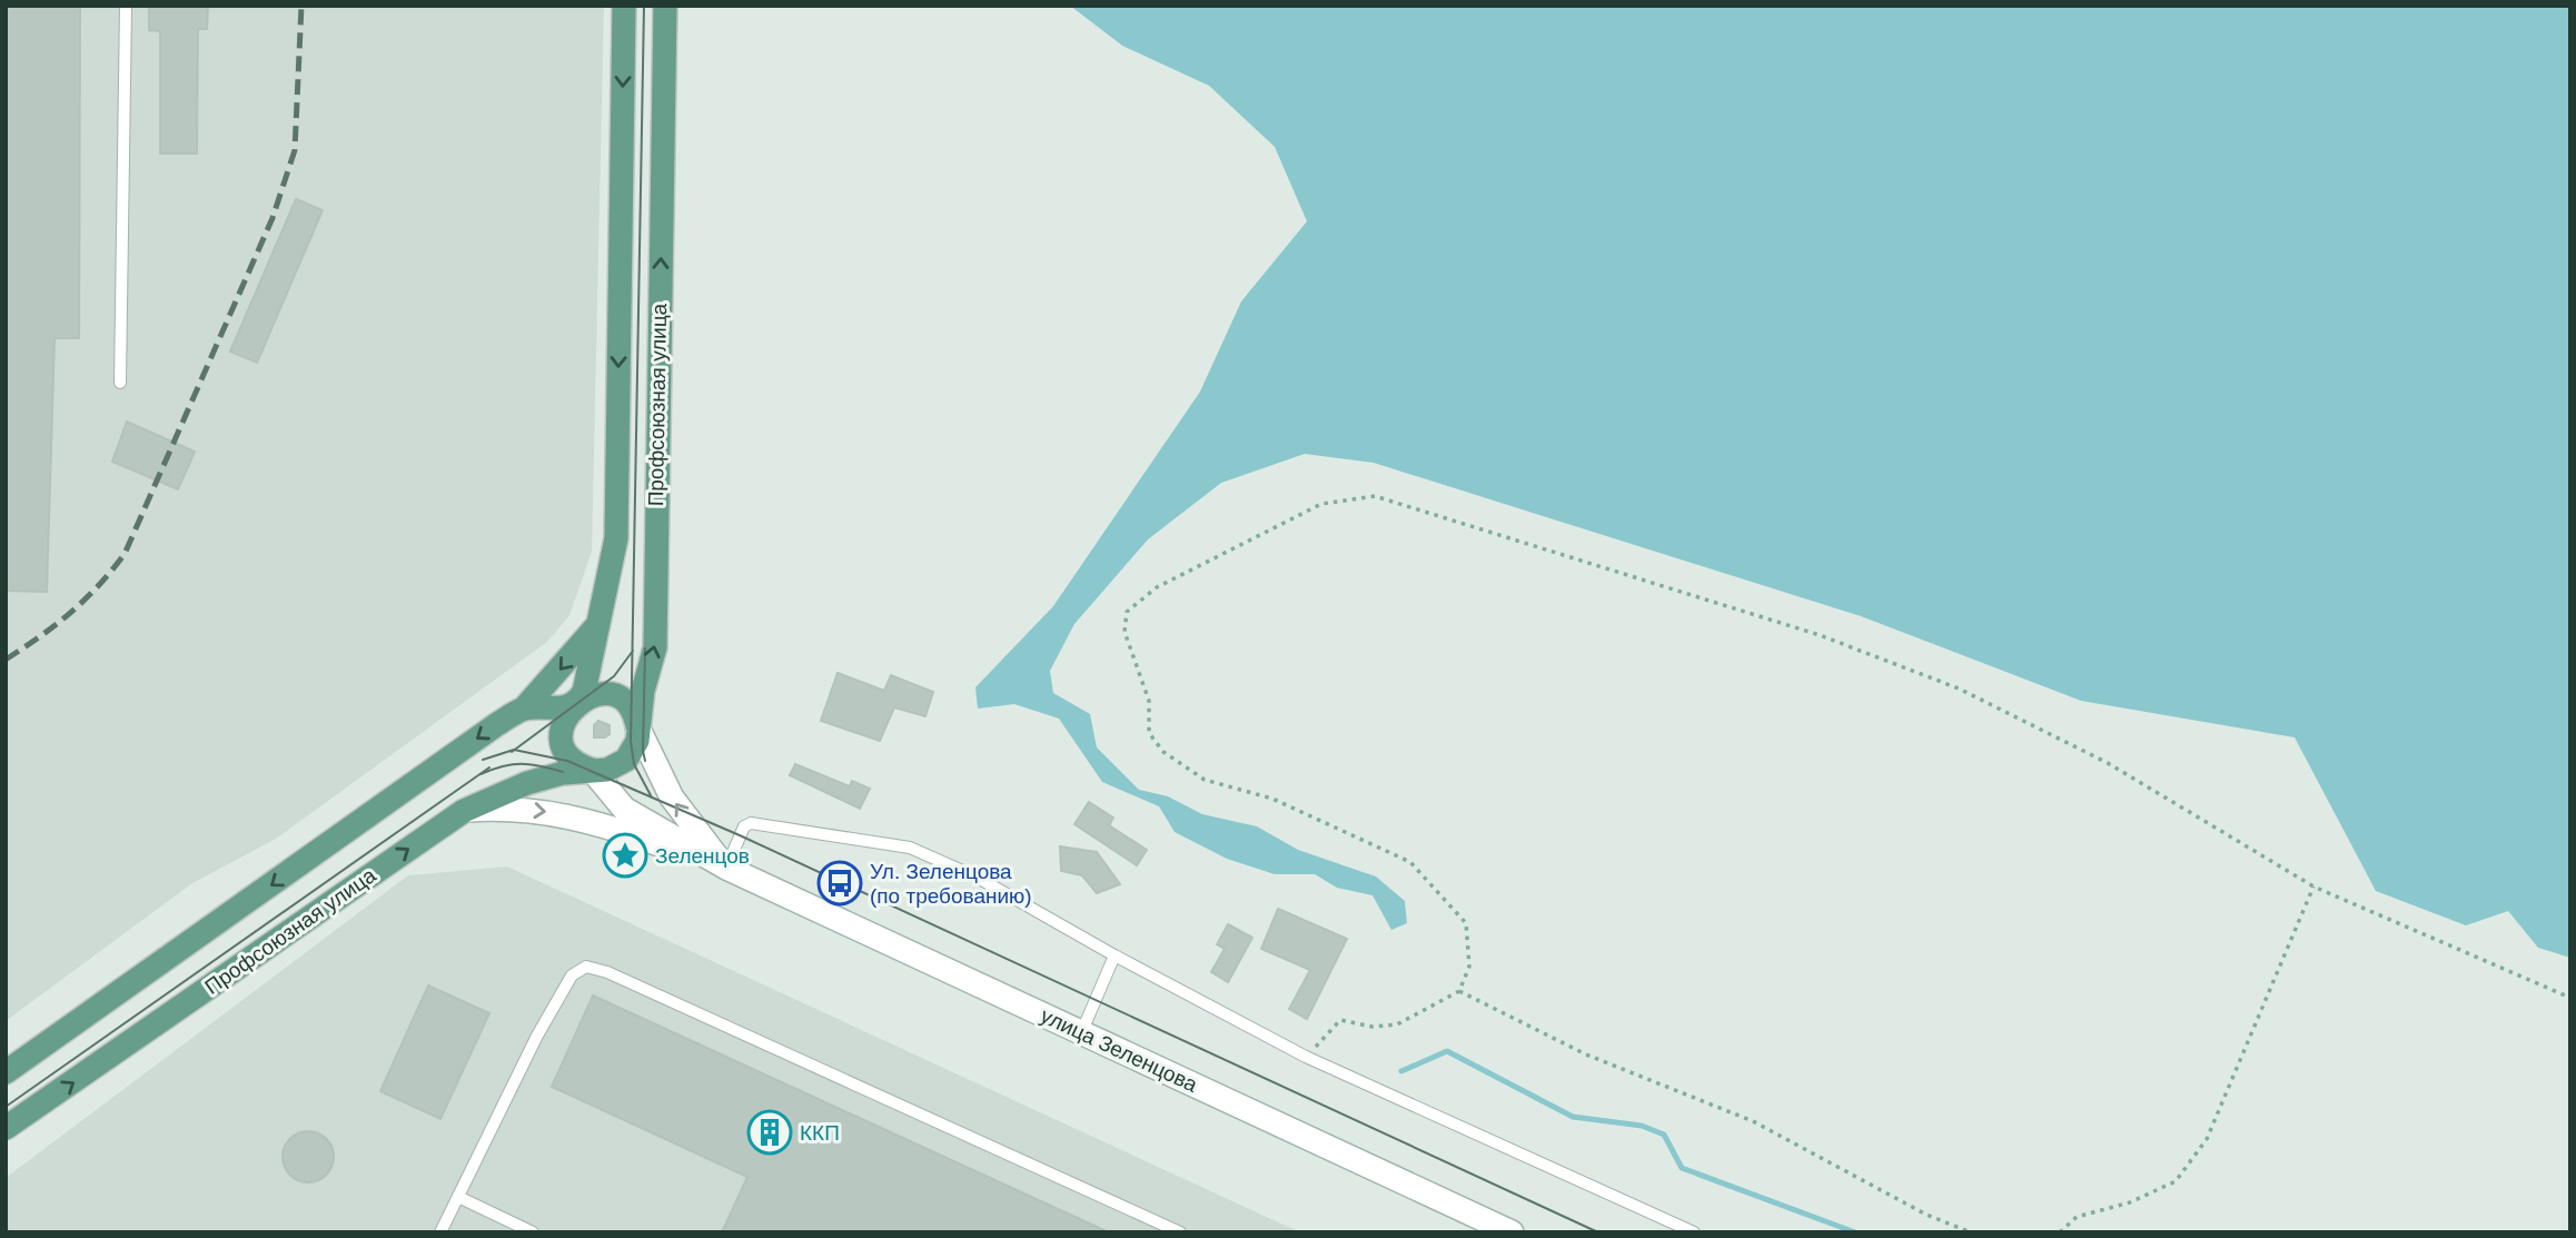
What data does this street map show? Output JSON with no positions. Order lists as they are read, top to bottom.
{
  "streets": {
    "main road": ["Профсоюзная улица", "улица Зеленцова"]
  },
  "crossings": [
    ["Профсоюзная улица", "улица Зеленцова"]
  ],
  "places": {
    "place": ["Зеленцов"],
    "bus stop": ["Ул. Зеленцова (по требованию)"],
    "building": ["ККП"]
  }
}
